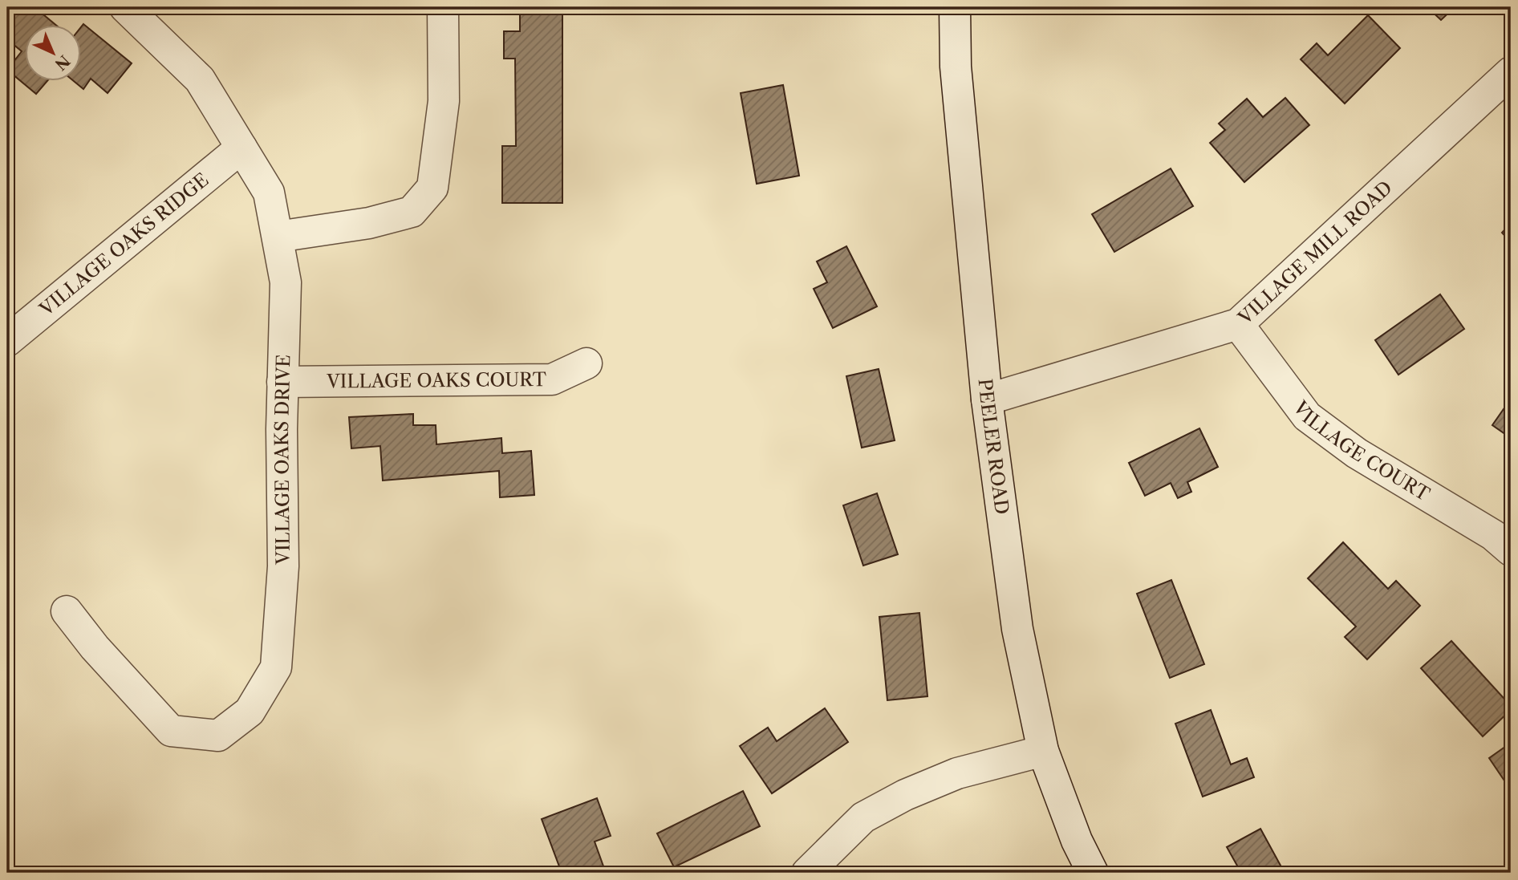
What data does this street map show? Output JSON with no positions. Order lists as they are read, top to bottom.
{
  "streets": {
    "street": [
      "VILLAGE OAKS RIDGE",
      "VILLAGE MILL ROAD",
      "VILLAGE OAKS COURT",
      "PEELER ROAD",
      "VILLAGE COURT",
      "VILLAGE OAKS DRIVE"
    ]
  },
  "crossings": [
    ["VILLAGE OAKS RIDGE", "VILLAGE OAKS DRIVE"],
    ["VILLAGE MILL ROAD", "PEELER ROAD"],
    ["VILLAGE MILL ROAD", "VILLAGE COURT"],
    ["VILLAGE OAKS COURT", "VILLAGE OAKS DRIVE"]
  ],
  "north": "bottom right"
}
